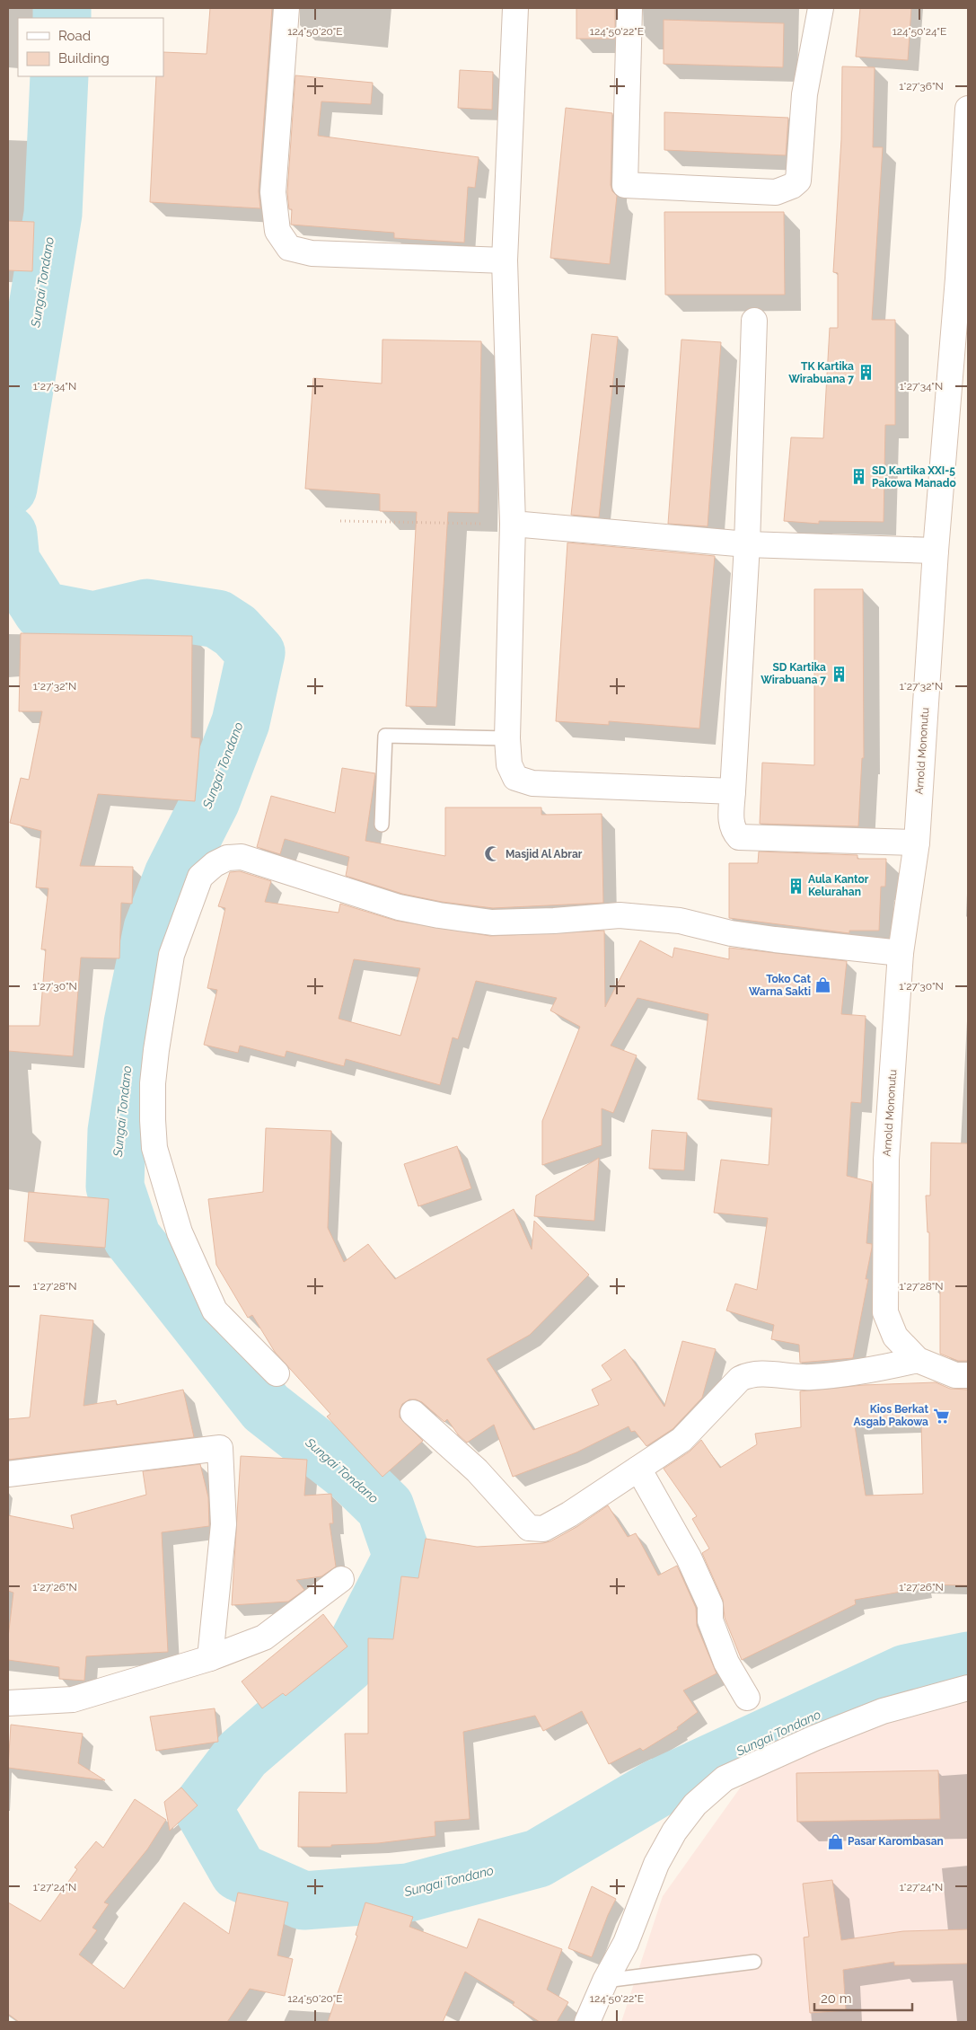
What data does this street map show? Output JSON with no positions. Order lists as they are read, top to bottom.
{
  "streets": {
    "street": ["Arnold Mononutu"]
  },
  "water": ["Sungai Tondano"],
  "places": {
    "building": [
      "TK Kartika Wirabuana 7",
      "SD Kartika XXI-5 Pakowa Manado",
      "SD Kartika Wirabuana 7",
      "Aula Kantor Kelurahan"
    ],
    "mosque": ["Masjid Al Abrar"],
    "shop": ["Toko Cat Warna Sakti", "Pasar Karombasan"],
    "supermarket": ["Kios Berkat Asgab Pakowa"]
  },
  "legend": ["Road", "Building"],
  "scale_bar": "20 m",
  "coordinates": [
    "124°50'20\"E",
    "124°50'22\"E",
    "124°50'24\"E",
    "1°27'36\"N",
    "1°27'34\"N",
    "1°27'32\"N",
    "1°27'30\"N",
    "1°27'28\"N",
    "1°27'26\"N",
    "1°27'24\"N"
  ]
}
